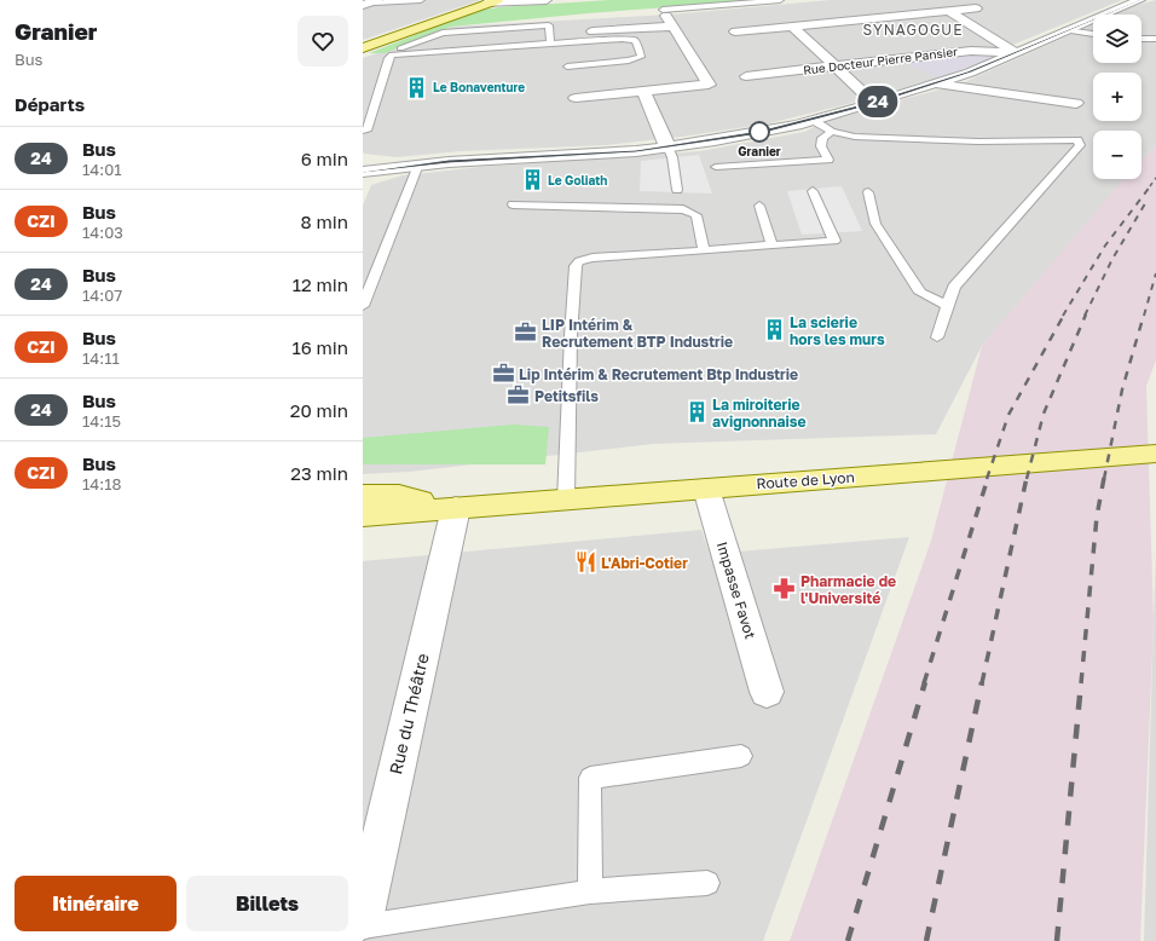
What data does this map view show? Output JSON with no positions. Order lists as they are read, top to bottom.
{
  "streets": {
    "main road": ["Route de Lyon"],
    "street": ["Rue Docteur Pierre Pansier", "Impasse Favot", "Rue du Théâtre"]
  },
  "crossings": [
    ["Route de Lyon", "Impasse Favot"],
    ["Route de Lyon", "Rue du Théâtre"]
  ],
  "districts": ["SYNAGOGUE"],
  "places": {
    "building": [
      "Le Bonaventure",
      "Le Goliath",
      "La scierie hors les murs",
      "La miroiterie avignonnaise"
    ],
    "other": ["Granier"],
    "office": ["LIP Intérim & Recrutement BTP Industrie", "Lip Intérim & Recrutement Btp Industrie", "Petitsfils"],
    "restaurant": ["L'Abri-Cotier"],
    "pharmacy": ["Pharmacie de l'Université"]
  },
  "lines": ["bus line 24"],
  "page": {
    "heading": [
      ["Granier", "Bus"],
      "Départs"
    ],
    "on_map": "24",
    "map_buttons": ["+", "−"],
    "list": [
      {
        "mark": "24",
        "name": "Bus",
        "note": "14:01",
        "value": "6 min"
      },
      {
        "mark": "CZI",
        "name": "Bus",
        "note": "14:03",
        "value": "8 min"
      },
      {
        "mark": "24",
        "name": "Bus",
        "note": "14:07",
        "value": "12 min"
      },
      {
        "mark": "CZI",
        "name": "Bus",
        "note": "14:11",
        "value": "16 min"
      },
      {
        "mark": "24",
        "name": "Bus",
        "note": "14:15",
        "value": "20 min"
      },
      {
        "mark": "CZI",
        "name": "Bus",
        "note": "14:18",
        "value": "23 min"
      }
    ],
    "buttons": ["Itinéraire", "Billets"]
  }
}
